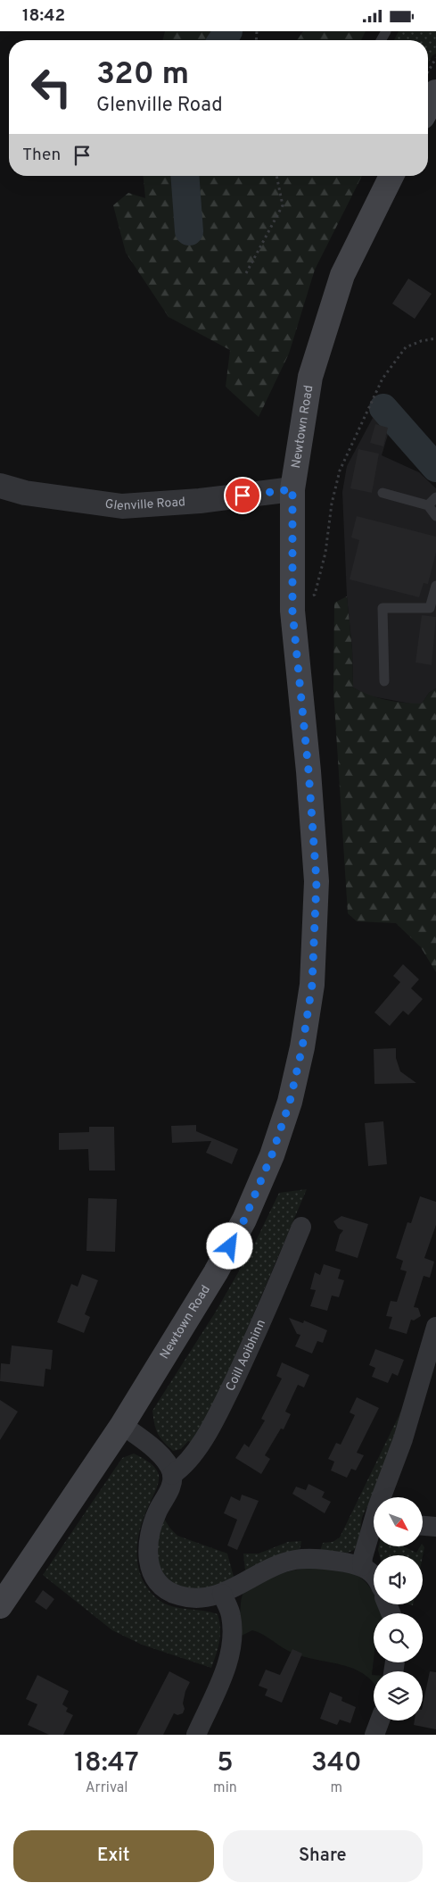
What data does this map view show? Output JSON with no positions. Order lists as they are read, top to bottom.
{
  "streets": {
    "main road": ["Newtown Road"],
    "street": ["Glenville Road", "Coill Aoibhinn"]
  },
  "crossings": [
    ["Newtown Road", "Glenville Road"]
  ],
  "north": "bottom right",
  "page": {
    "status": "18:42",
    "turn": ["320 m", "Glenville Road"],
    "then": "Then",
    "eta": [
      "18:47",
      "Arrival",
      "5",
      "min",
      "340",
      "m"
    ],
    "buttons": ["Exit", "Share"]
  }
}
